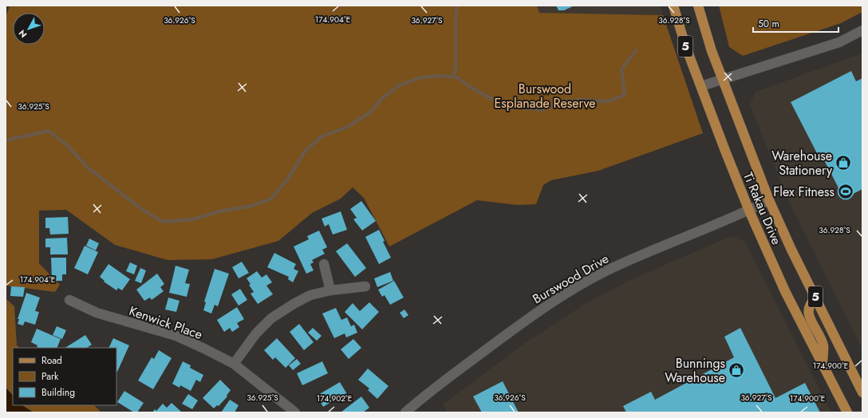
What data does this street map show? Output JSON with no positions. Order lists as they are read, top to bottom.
{
  "streets": {
    "main road": ["5", "Ti Rakau Drive"],
    "street": ["Burswood Drive", "Kenwick Place"]
  },
  "crossings": [
    ["Ti Rakau Drive", "Burswood Drive"]
  ],
  "parks": ["Burswood Esplanade Reserve"],
  "places": {
    "shop": ["Warehouse Stationery", "Bunnings Warehouse"],
    "sports": ["Flex Fitness"]
  },
  "legend": ["Road", "Park", "Building"],
  "scale_bar": "50 m",
  "north": "bottom left",
  "coordinates": [
    "174.904°E",
    "36.926°S",
    "36.927°S",
    "36.928°S",
    "36.925°S",
    "174.900°E",
    "174.902°E"
  ]
}
